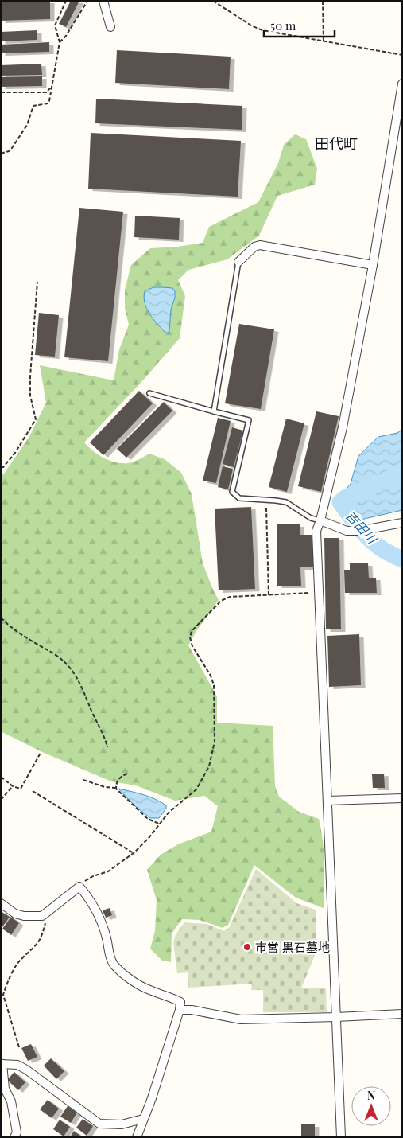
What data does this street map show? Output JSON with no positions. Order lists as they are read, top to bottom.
{
  "districts": ["田代町"],
  "water": ["吉田川"],
  "places": ["市営 黒石墓地"],
  "scale_bar": "50 m",
  "north": "top"
}
